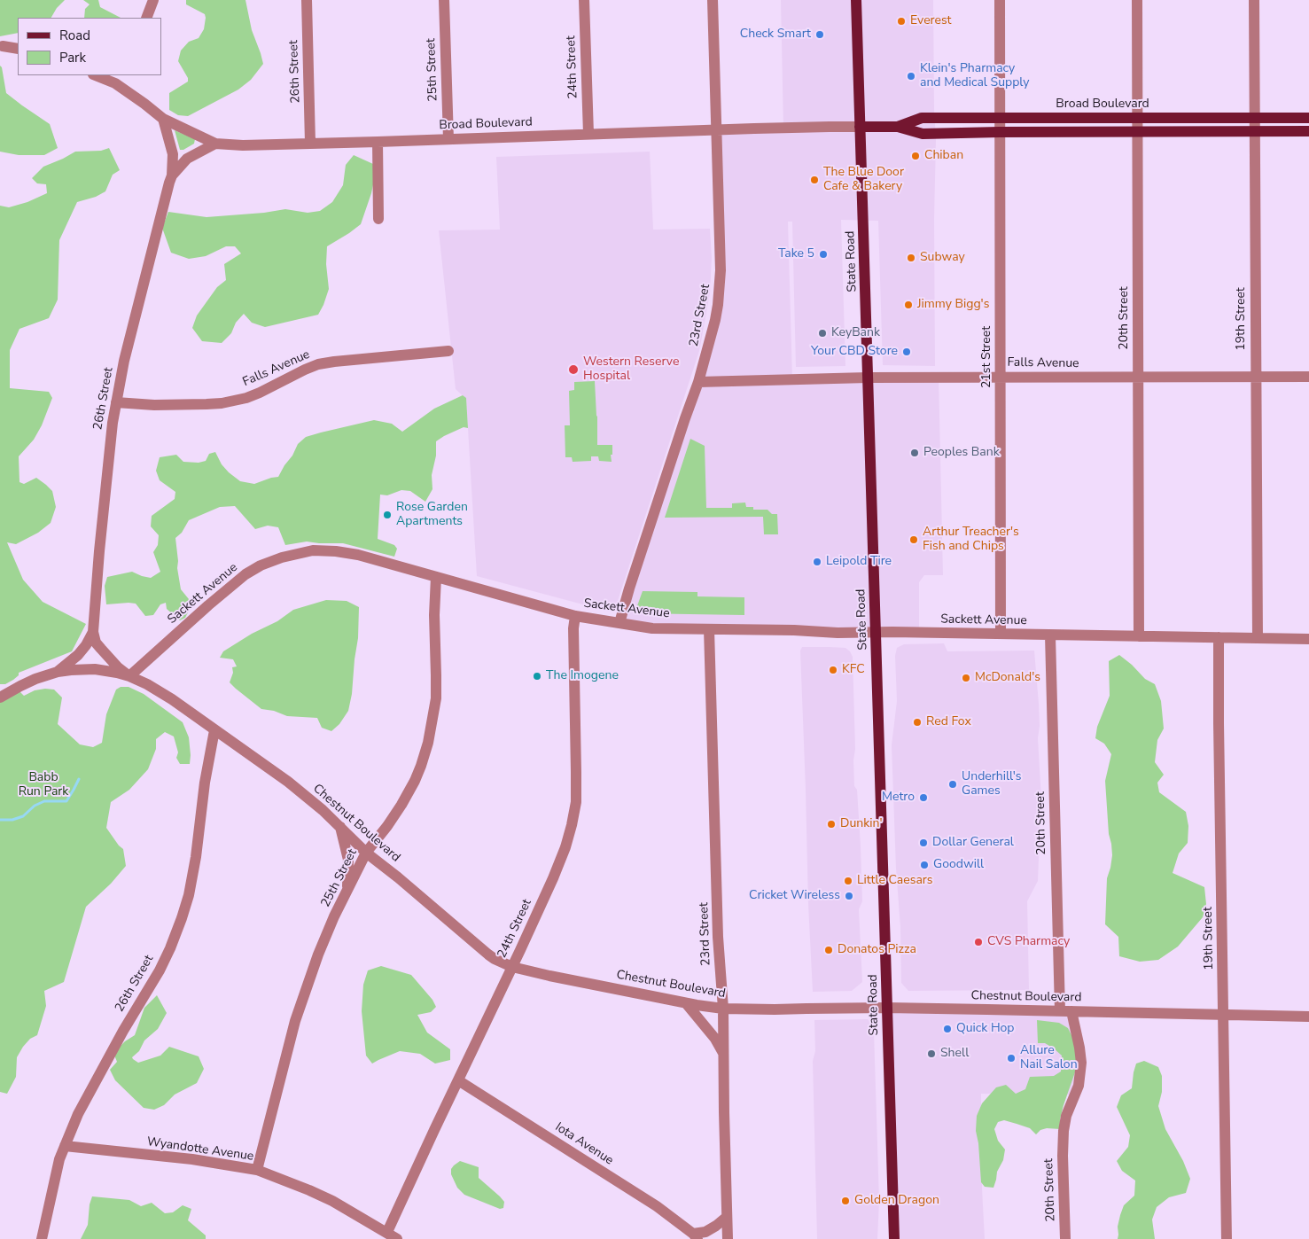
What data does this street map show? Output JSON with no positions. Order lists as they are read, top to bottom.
{
  "streets": {
    "main road": ["Broad Boulevard", "State Road"],
    "street": [
      "24th Street",
      "25th Street",
      "26th Street",
      "23rd Street",
      "20th Street",
      "19th Street",
      "21st Street",
      "Falls Avenue",
      "Sackett Avenue",
      "Chestnut Boulevard",
      "Iota Avenue",
      "Wyandotte Avenue"
    ]
  },
  "crossings": [
    ["24th Street", "Broad Boulevard"],
    ["24th Street", "Sackett Avenue"],
    ["24th Street", "Chestnut Boulevard"],
    ["24th Street", "Iota Avenue"],
    ["24th Street", "Wyandotte Avenue"],
    ["25th Street", "Broad Boulevard"],
    ["25th Street", "Sackett Avenue"],
    ["25th Street", "Chestnut Boulevard"],
    ["25th Street", "Wyandotte Avenue"],
    ["26th Street", "Broad Boulevard"],
    ["26th Street", "Falls Avenue"],
    ["26th Street", "Chestnut Boulevard"],
    ["26th Street", "Wyandotte Avenue"],
    ["Broad Boulevard", "State Road"],
    ["Broad Boulevard", "23rd Street"],
    ["Broad Boulevard", "20th Street"],
    ["Broad Boulevard", "19th Street"],
    ["Broad Boulevard", "21st Street"],
    ["State Road", "Falls Avenue"],
    ["State Road", "Sackett Avenue"],
    ["State Road", "Chestnut Boulevard"],
    ["23rd Street", "Falls Avenue"],
    ["23rd Street", "Sackett Avenue"],
    ["23rd Street", "Chestnut Boulevard"],
    ["23rd Street", "Iota Avenue"],
    ["20th Street", "Falls Avenue"],
    ["20th Street", "Sackett Avenue"],
    ["20th Street", "Chestnut Boulevard"],
    ["19th Street", "Falls Avenue"],
    ["19th Street", "Sackett Avenue"],
    ["19th Street", "Chestnut Boulevard"],
    ["21st Street", "Falls Avenue"],
    ["21st Street", "Sackett Avenue"],
    ["Sackett Avenue", "Chestnut Boulevard"]
  ],
  "parks": ["Babb Run Park"],
  "places": [
    "Everest",
    "Check Smart",
    "Klein's Pharmacy and Medical Supply",
    "Chiban",
    "The Blue Door Cafe & Bakery",
    "Take 5",
    "Subway",
    "Jimmy Bigg's",
    "KeyBank",
    "Your CBD Store",
    "Western Reserve Hospital",
    "Peoples Bank",
    "Rose Garden Apartments",
    "Arthur Treacher's Fish and Chips",
    "Leipold Tire",
    "KFC",
    "The Imogene",
    "McDonald's",
    "Red Fox",
    "Underhill's Games",
    "Metro",
    "Dunkin'",
    "Dollar General",
    "Goodwill",
    "Little Caesars",
    "Cricket Wireless",
    "CVS Pharmacy",
    "Donatos Pizza",
    "Quick Hop",
    "Shell",
    "Allure Nail Salon",
    "Golden Dragon"
  ],
  "legend": ["Road", "Park"]
}
